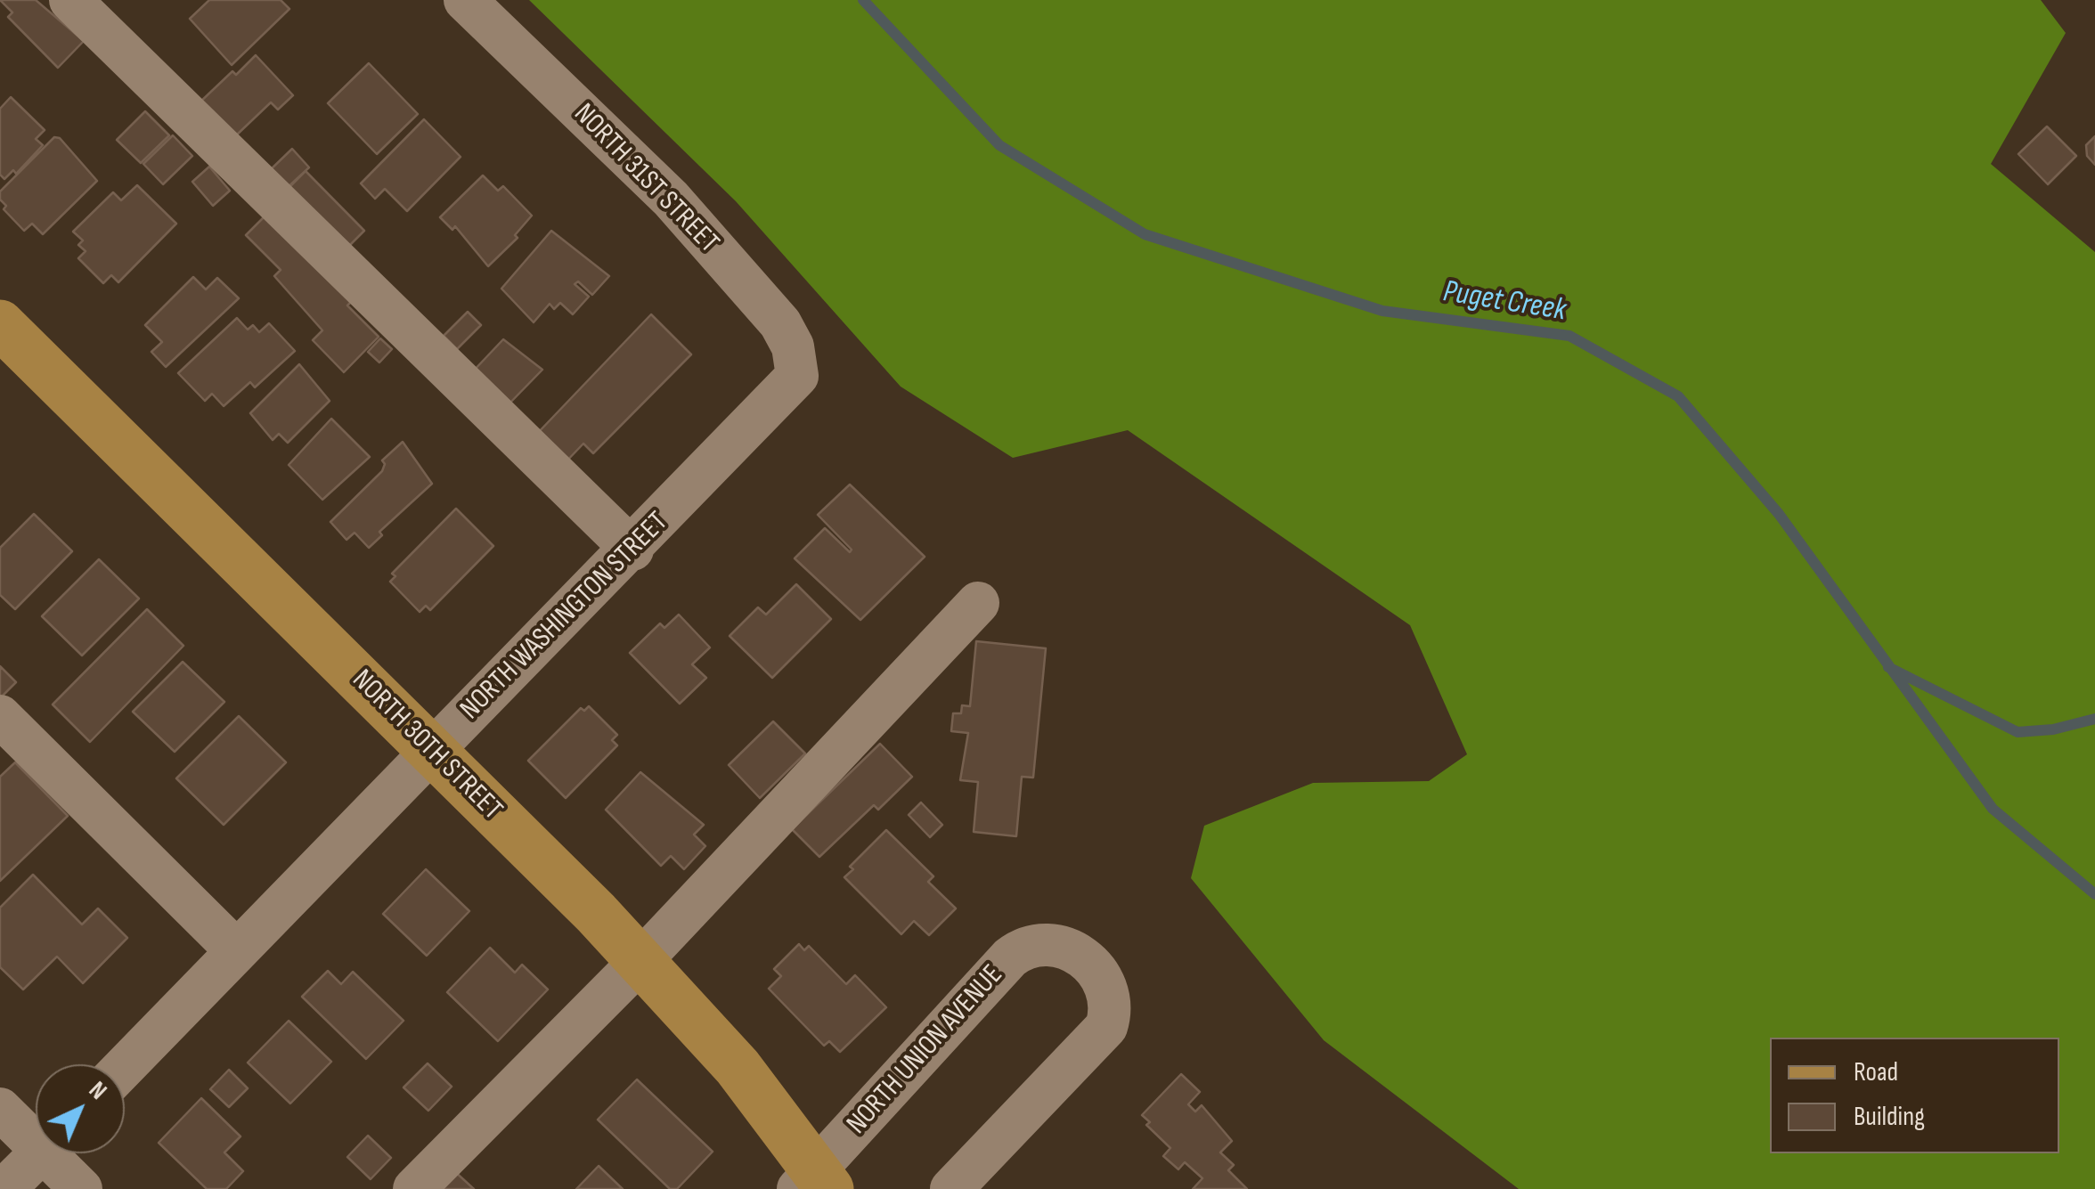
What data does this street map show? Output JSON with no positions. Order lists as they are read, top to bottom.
{
  "streets": {
    "main road": ["NORTH 30TH STREET"],
    "street": ["NORTH 31ST STREET", "NORTH WASHINGTON STREET", "NORTH UNION AVENUE"]
  },
  "crossings": [
    ["NORTH 31ST STREET", "NORTH WASHINGTON STREET"],
    ["NORTH WASHINGTON STREET", "NORTH 30TH STREET"],
    ["NORTH 30TH STREET", "NORTH UNION AVENUE"]
  ],
  "water": ["Puget Creek"],
  "legend": ["Road", "Building"],
  "north": "top right"
}
